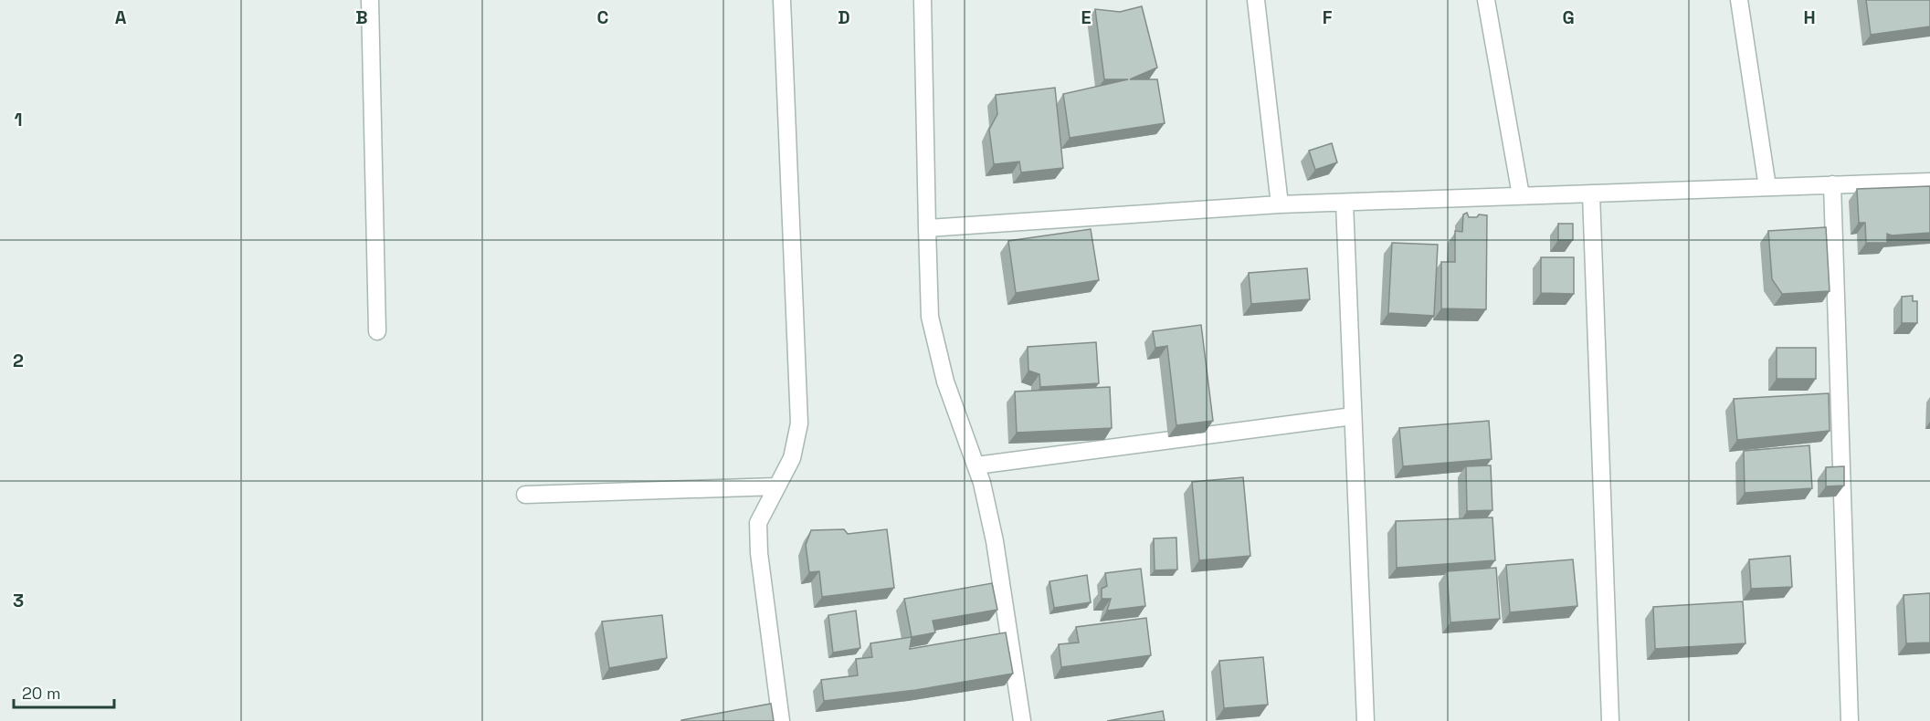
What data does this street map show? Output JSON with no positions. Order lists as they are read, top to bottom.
{
  "scale_bar": "20 m",
  "grid": {
    "columns": [
      "A",
      "B",
      "C",
      "D",
      "E",
      "F",
      "G",
      "H"
    ],
    "rows": ["1", "2", "3"]
  }
}
